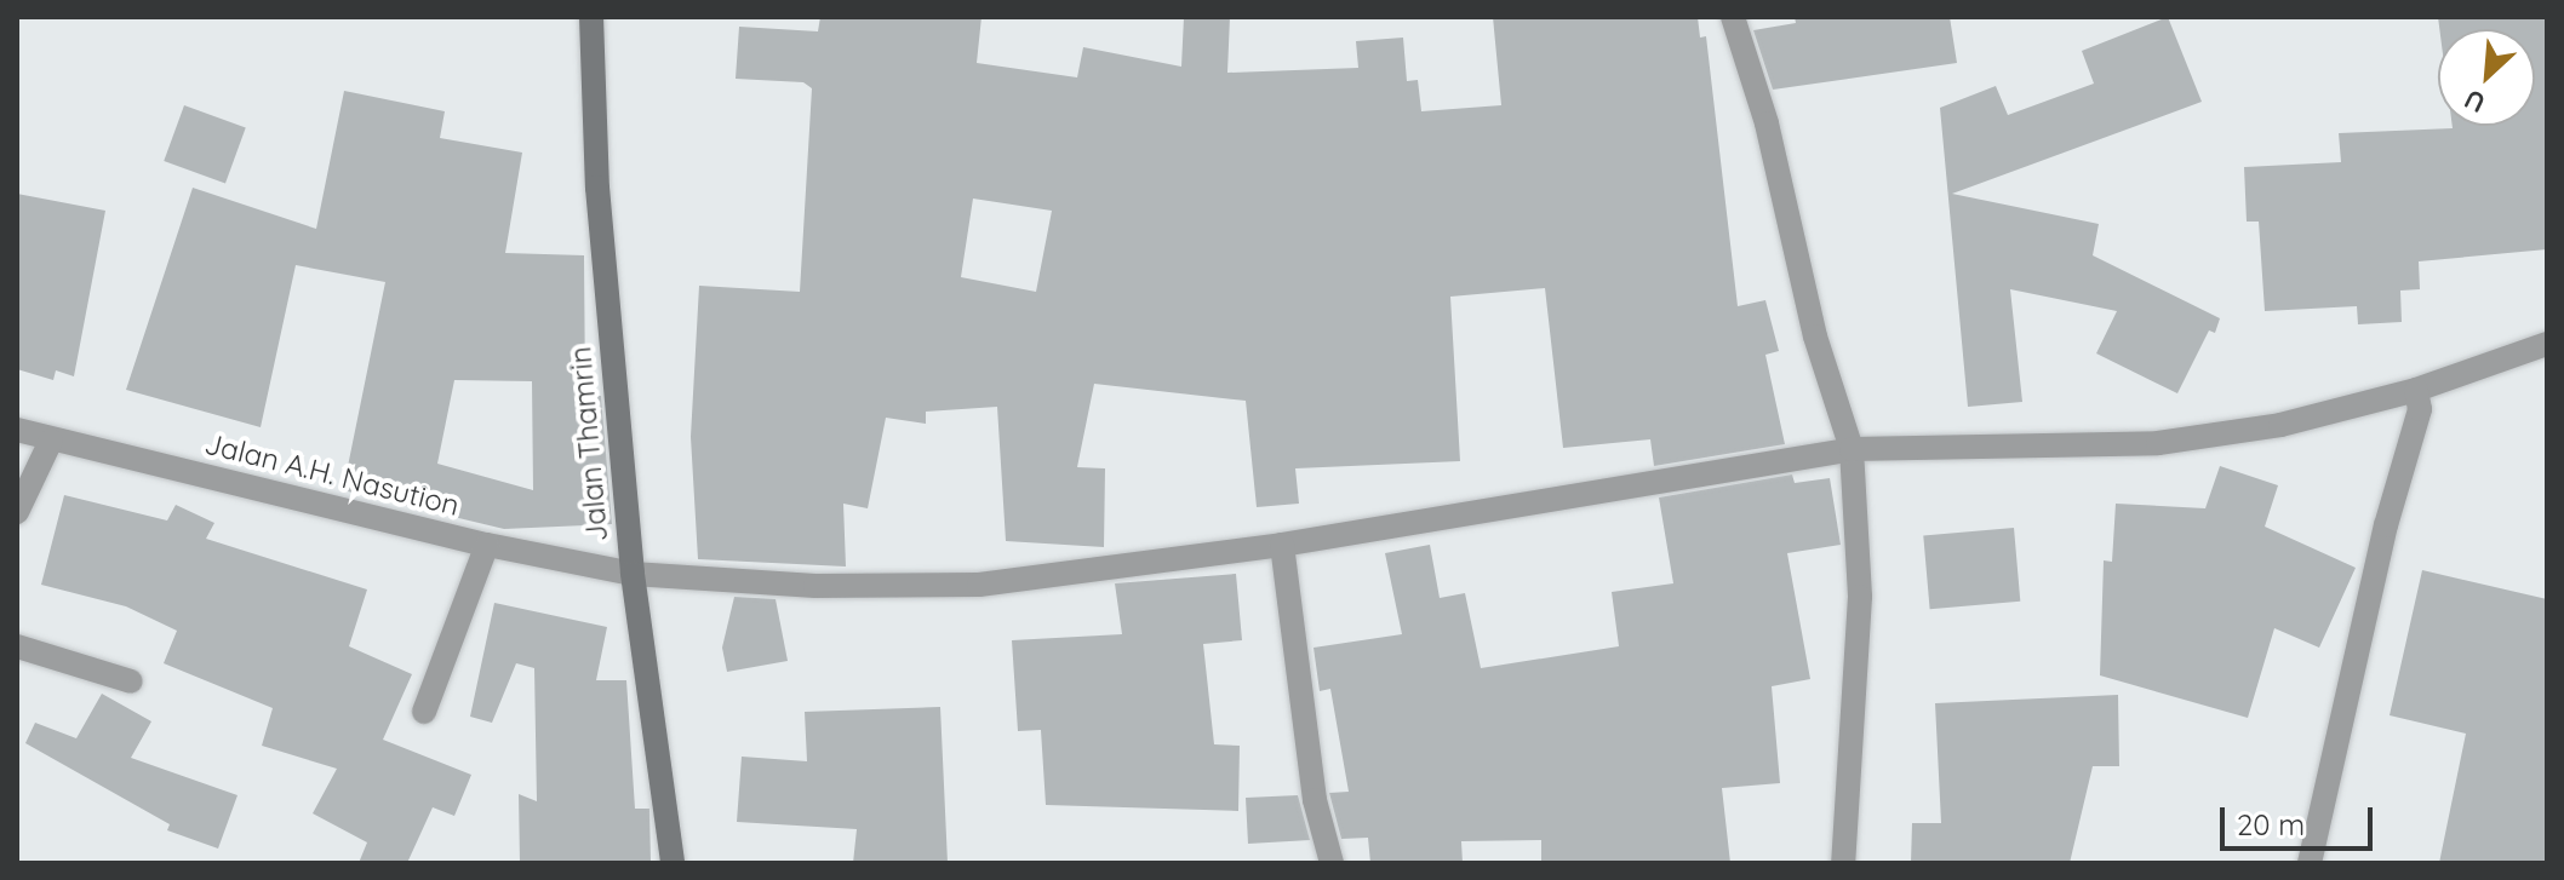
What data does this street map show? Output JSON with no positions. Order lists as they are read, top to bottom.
{
  "streets": {
    "main road": ["Jalan Thamrin"],
    "street": ["Jalan A.H. Nasution"]
  },
  "crossings": [
    ["Jalan Thamrin", "Jalan A.H. Nasution"]
  ],
  "scale_bar": "20 m",
  "north": "bottom left"
}
